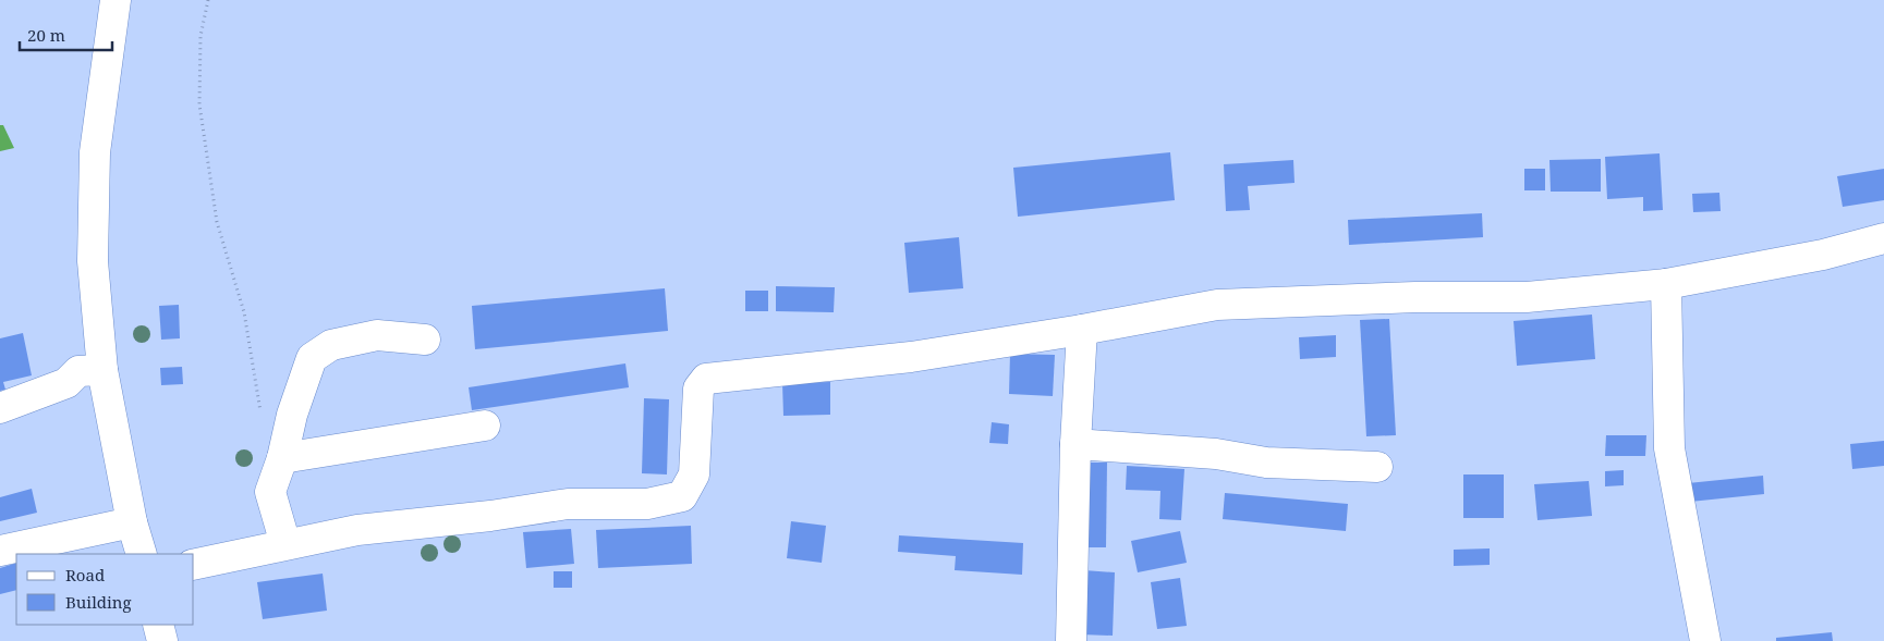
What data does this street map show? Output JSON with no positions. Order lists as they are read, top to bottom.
{
  "legend": ["Road", "Building"],
  "scale_bar": "20 m"
}
